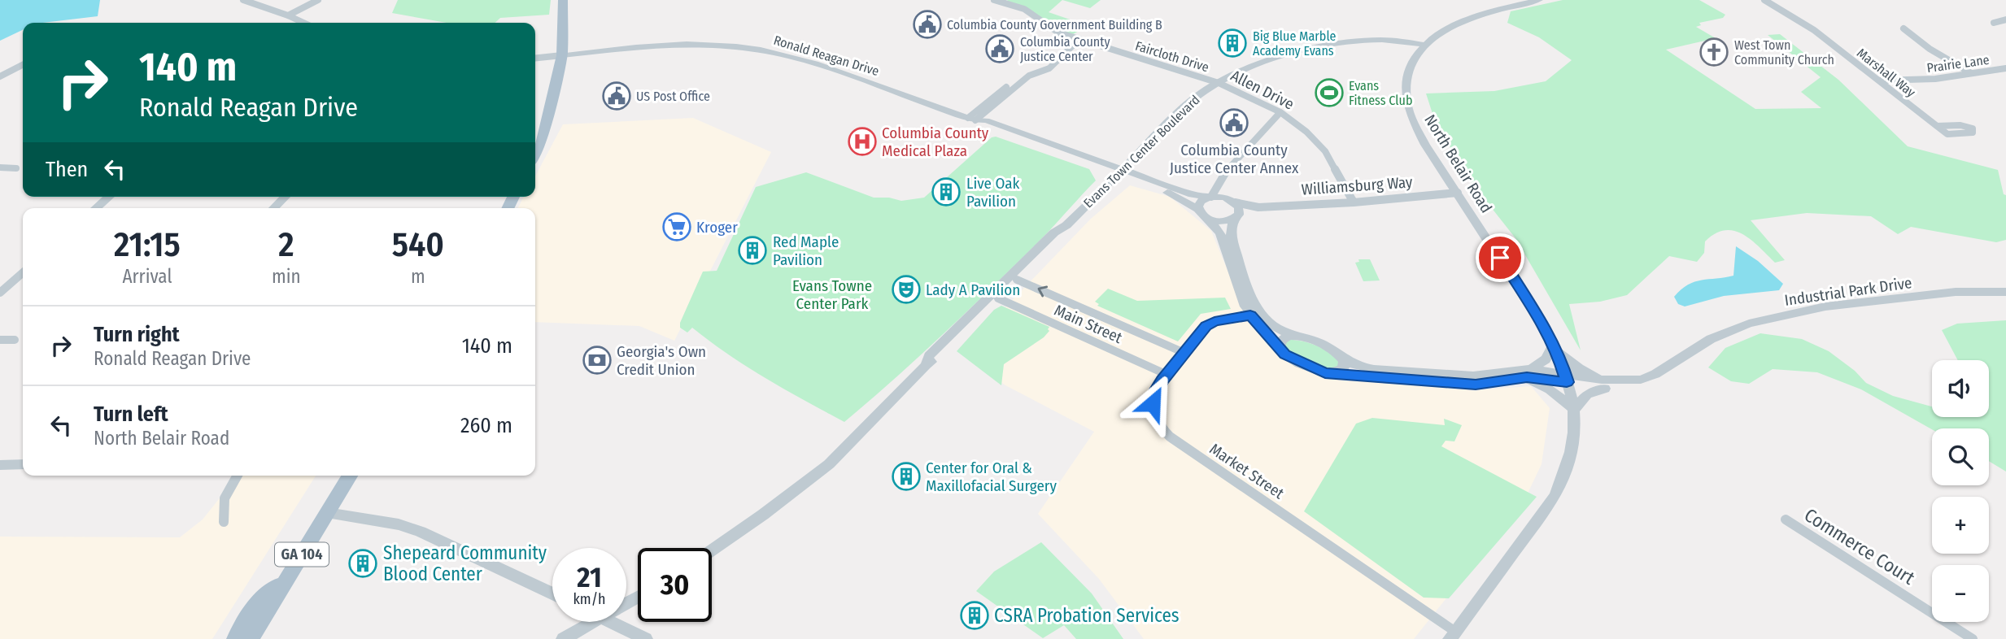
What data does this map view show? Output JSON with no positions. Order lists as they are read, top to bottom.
{
  "streets": {
    "main road": ["GA 104"],
    "street": [
      "Ronald Reagan Drive",
      "Faircloth Drive",
      "Prairie Lane",
      "Marshall Way",
      "Allen Drive",
      "Evans Town Center Boulevard",
      "North Belair Road",
      "Williamsburg Way",
      "Industrial Park Drive",
      "Main Street",
      "Market Street",
      "Commerce Court"
    ]
  },
  "crossings": [
    ["Ronald Reagan Drive", "Evans Town Center Boulevard"],
    ["Ronald Reagan Drive", "North Belair Road"],
    ["Ronald Reagan Drive", "Williamsburg Way"],
    ["Ronald Reagan Drive", "Industrial Park Drive"],
    ["Ronald Reagan Drive", "Market Street"],
    ["Faircloth Drive", "Allen Drive"],
    ["Faircloth Drive", "Evans Town Center Boulevard"],
    ["Prairie Lane", "Marshall Way"],
    ["Allen Drive", "Evans Town Center Boulevard"],
    ["Allen Drive", "Williamsburg Way"],
    ["Evans Town Center Boulevard", "North Belair Road"],
    ["Evans Town Center Boulevard", "Main Street"],
    ["North Belair Road", "Williamsburg Way"],
    ["North Belair Road", "Industrial Park Drive"],
    ["North Belair Road", "Market Street"],
    ["Main Street", "Market Street"]
  ],
  "parks": ["Evans Towne Center Park"],
  "places": {
    "public building": [
      "Columbia County Government Building B",
      "Columbia County Justice Center",
      "US Post Office",
      "Columbia County Justice Center Annex"
    ],
    "building": [
      "Big Blue Marble Academy Evans",
      "Live Oak Pavilion",
      "Red Maple Pavilion",
      "Center for Oral & Maxillofacial Surgery",
      "Shepeard Community Blood Center",
      "CSRA Probation Services"
    ],
    "church": ["West Town Community Church"],
    "sports": ["Evans Fitness Club"],
    "hospital": ["Columbia County Medical Plaza"],
    "supermarket": ["Kroger"],
    "theatre": ["Lady A Pavilion"],
    "bank": ["Georgia's Own Credit Union"]
  },
  "page": {
    "turn": ["140 m", "Ronald Reagan Drive"],
    "then": "Then",
    "eta": [
      "21:15",
      "Arrival",
      "2",
      "min",
      "540",
      "m"
    ],
    "list": [
      {
        "name": "Turn right",
        "note": "Ronald Reagan Drive",
        "value": "140 m"
      },
      {
        "name": "Turn left",
        "note": "North Belair Road",
        "value": "260 m"
      }
    ],
    "map_buttons": ["+", "−"],
    "speed": "21 km/h",
    "limit": "30"
  }
}
